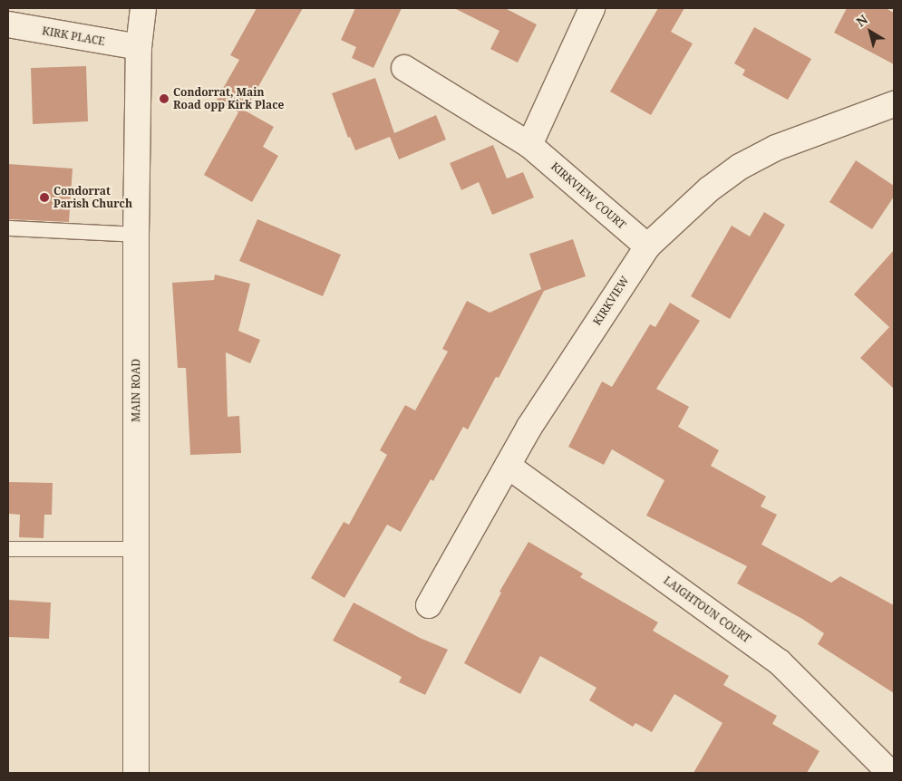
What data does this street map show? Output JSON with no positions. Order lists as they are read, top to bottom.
{
  "streets": {
    "street": [
      "KIRK PLACE",
      "KIRKVIEW COURT",
      "KIRKVIEW",
      "MAIN ROAD",
      "LAIGHTOUN COURT"
    ]
  },
  "crossings": [
    ["KIRK PLACE", "MAIN ROAD"],
    ["KIRKVIEW COURT", "KIRKVIEW"],
    ["KIRKVIEW", "LAIGHTOUN COURT"]
  ],
  "places": ["Condorrat, Main Road opp Kirk Place", "Condorrat Parish Church"],
  "north": "top left"
}
